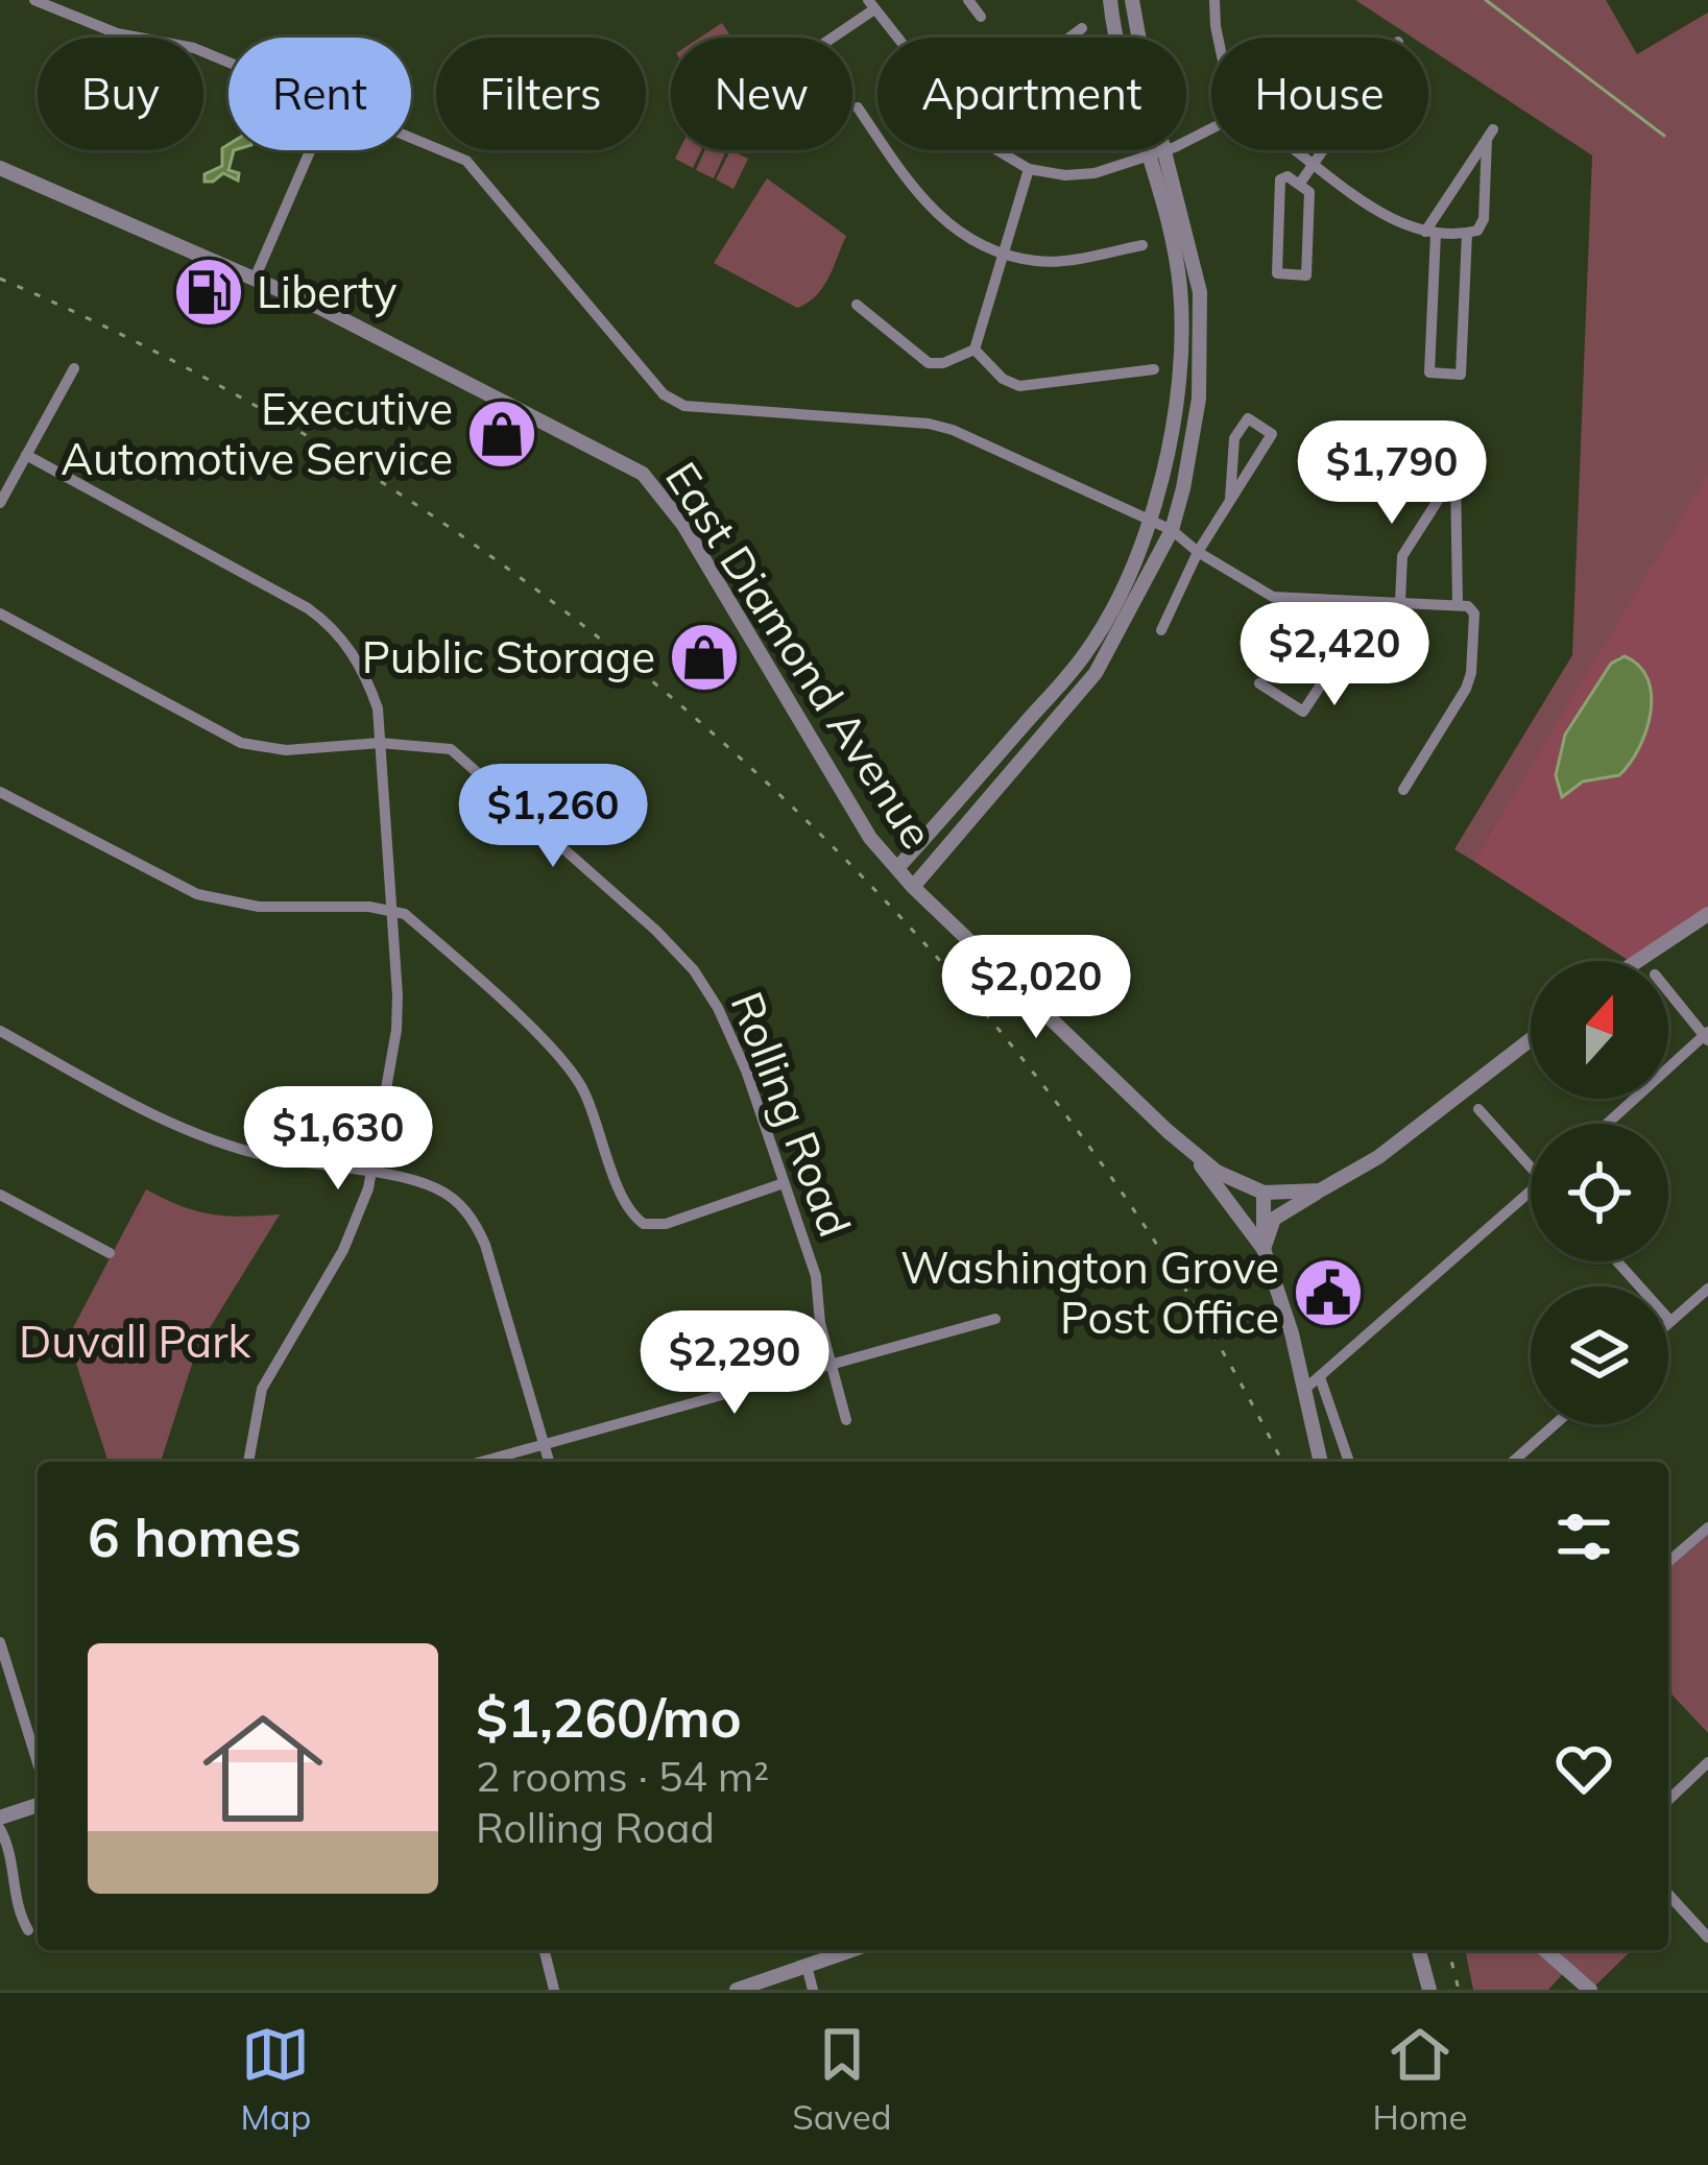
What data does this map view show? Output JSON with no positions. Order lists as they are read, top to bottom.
{
  "streets": {
    "street": ["East Diamond Avenue", "Rolling Road"]
  },
  "parks": ["Duvall Park"],
  "places": {
    "fuel station": ["Liberty"],
    "shop": ["Executive Automotive Service", "Public Storage"],
    "public building": ["Washington Grove Post Office"]
  },
  "north": "top",
  "page": {
    "chip": [
      "Buy",
      "Rent",
      "Filters",
      "New",
      "Apartment",
      "House"
    ],
    "price": [
      "$1,790",
      "$2,420",
      "$1,260",
      "$2,020",
      "$1,630",
      "$2,290"
    ],
    "heading": "6 homes",
    "list": [
      {
        "name": "$1,260/mo",
        "note": "2 rooms · 54 m² · Rolling Road"
      }
    ],
    "tabs": ["Map", "Saved", "Home"]
  }
}
